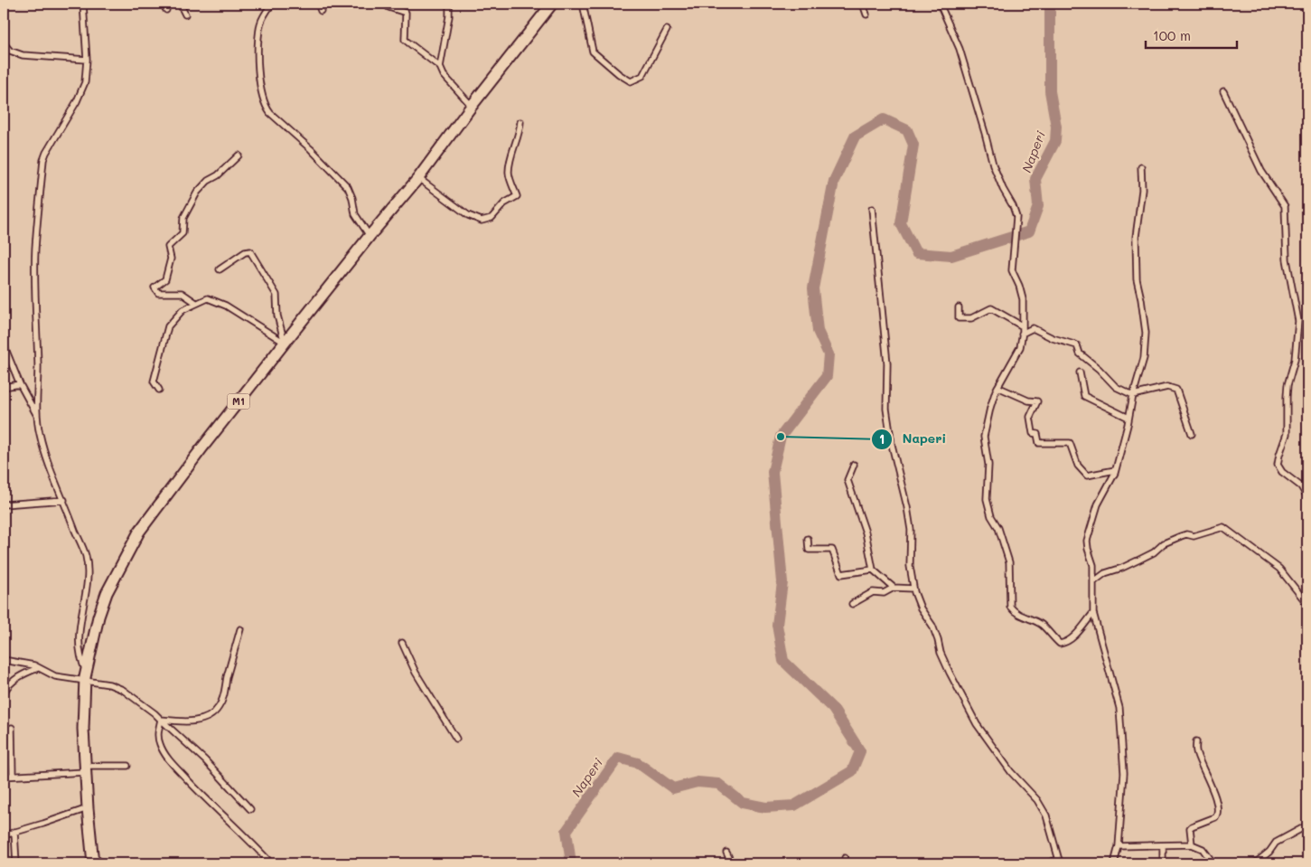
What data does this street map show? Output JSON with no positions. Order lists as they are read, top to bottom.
{
  "streets": {
    "highway": ["M1"]
  },
  "water": ["Naperi"],
  "places": ["Naperi"],
  "scale_bar": "100 m"
}
